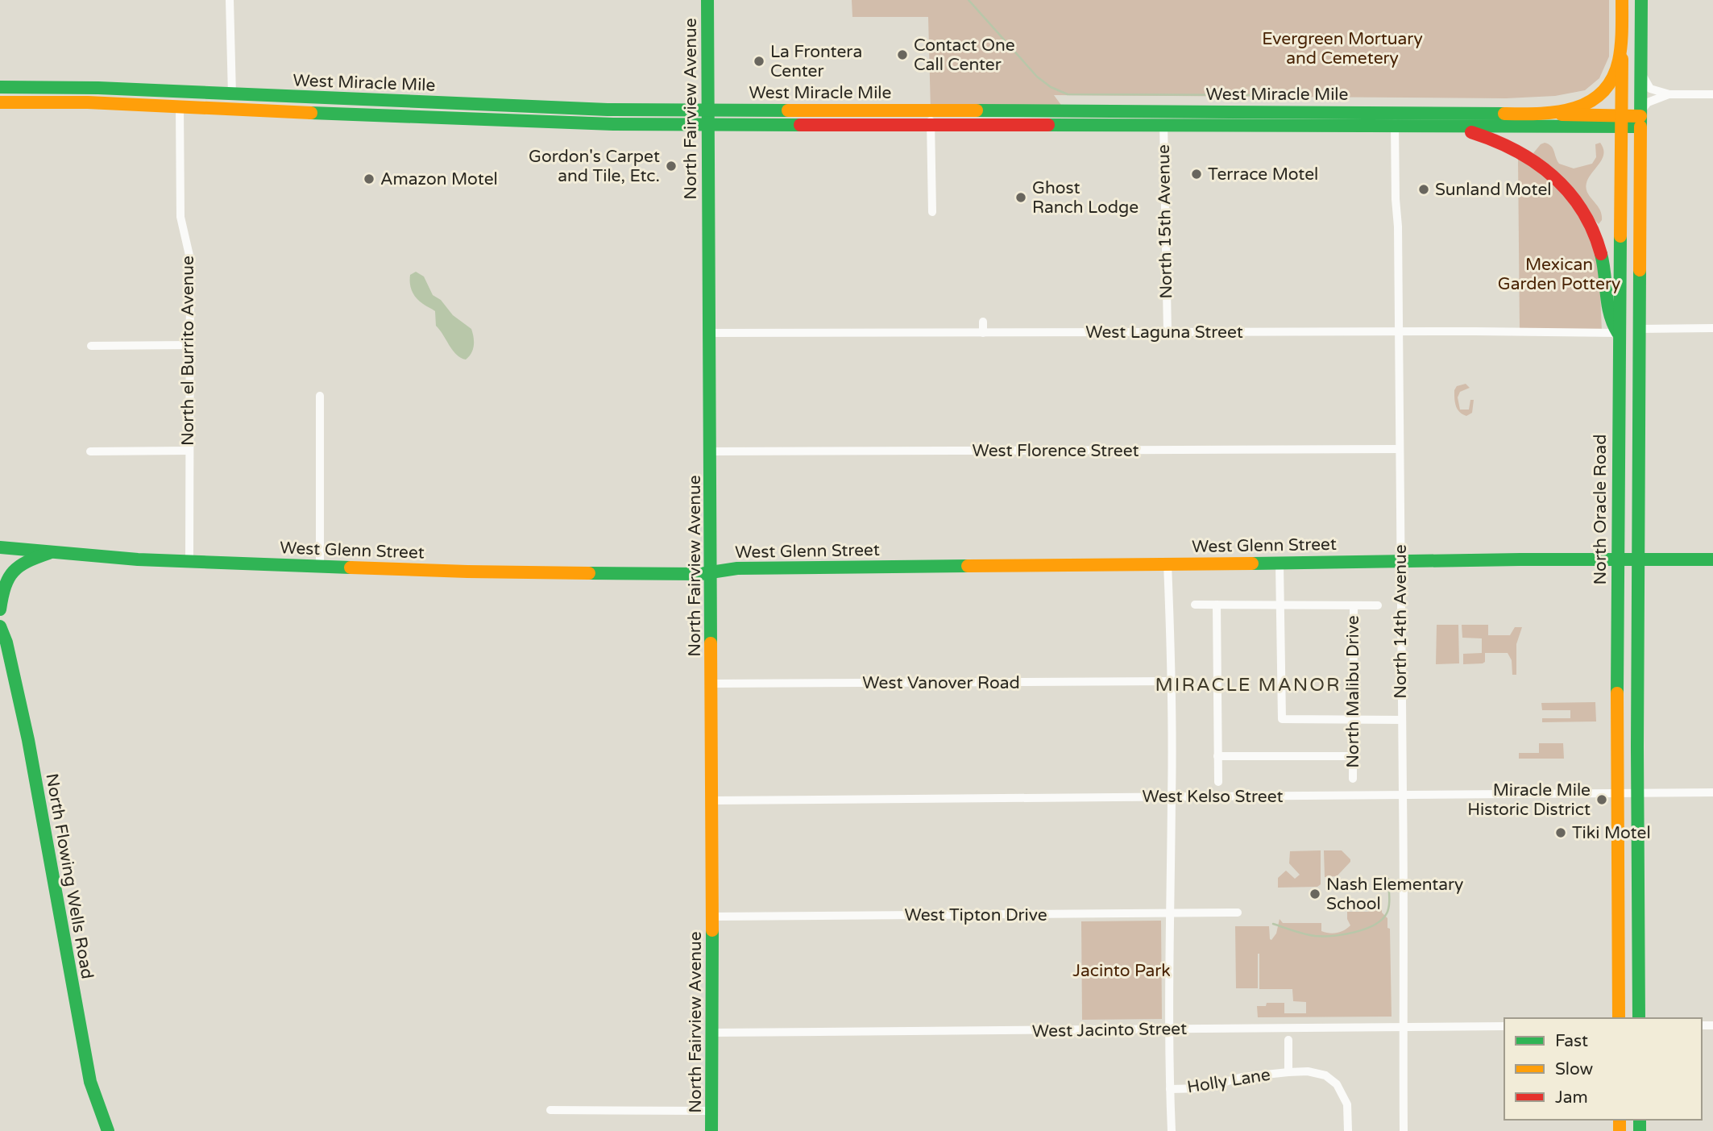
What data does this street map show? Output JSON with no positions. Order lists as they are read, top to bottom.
{
  "streets": {
    "main road": [
      "West Miracle Mile",
      "North Fairview Avenue",
      "North Oracle Road",
      "West Glenn Street",
      "North Flowing Wells Road"
    ],
    "street": [
      "North 15th Avenue",
      "West Laguna Street",
      "North el Burrito Avenue",
      "West Florence Street",
      "North 14th Avenue",
      "West Vanover Road",
      "North Malibu Drive",
      "West Kelso Street",
      "West Tipton Drive",
      "West Jacinto Street",
      "Holly Lane"
    ]
  },
  "crossings": [
    ["West Miracle Mile", "North Fairview Avenue"],
    ["West Miracle Mile", "North 15th Avenue"],
    ["West Miracle Mile", "North el Burrito Avenue"],
    ["West Miracle Mile", "North Oracle Road"],
    ["West Miracle Mile", "North 14th Avenue"],
    ["North Fairview Avenue", "West Laguna Street"],
    ["North Fairview Avenue", "West Florence Street"],
    ["North Fairview Avenue", "West Glenn Street"],
    ["North Fairview Avenue", "West Vanover Road"],
    ["North Fairview Avenue", "West Kelso Street"],
    ["North Fairview Avenue", "West Tipton Drive"],
    ["North Fairview Avenue", "West Jacinto Street"],
    ["North 15th Avenue", "West Laguna Street"],
    ["West Laguna Street", "North Oracle Road"],
    ["West Laguna Street", "North 14th Avenue"],
    ["North el Burrito Avenue", "West Glenn Street"],
    ["West Florence Street", "North 14th Avenue"],
    ["North Oracle Road", "West Glenn Street"],
    ["North Oracle Road", "West Kelso Street"],
    ["West Glenn Street", "North 14th Avenue"],
    ["North 14th Avenue", "West Kelso Street"],
    ["North 14th Avenue", "West Jacinto Street"]
  ],
  "districts": ["MIRACLE MANOR"],
  "parks": ["Evergreen Mortuary and Cemetery", "Mexican Garden Pottery", "Jacinto Park"],
  "places": [
    "Contact One Call Center",
    "La Frontera Center",
    "Gordon's Carpet and Tile, Etc.",
    "Terrace Motel",
    "Amazon Motel",
    "Sunland Motel",
    "Ghost Ranch Lodge",
    "Miracle Mile Historic District",
    "Tiki Motel",
    "Nash Elementary School"
  ],
  "legend": ["Fast", "Slow", "Jam"]
}
